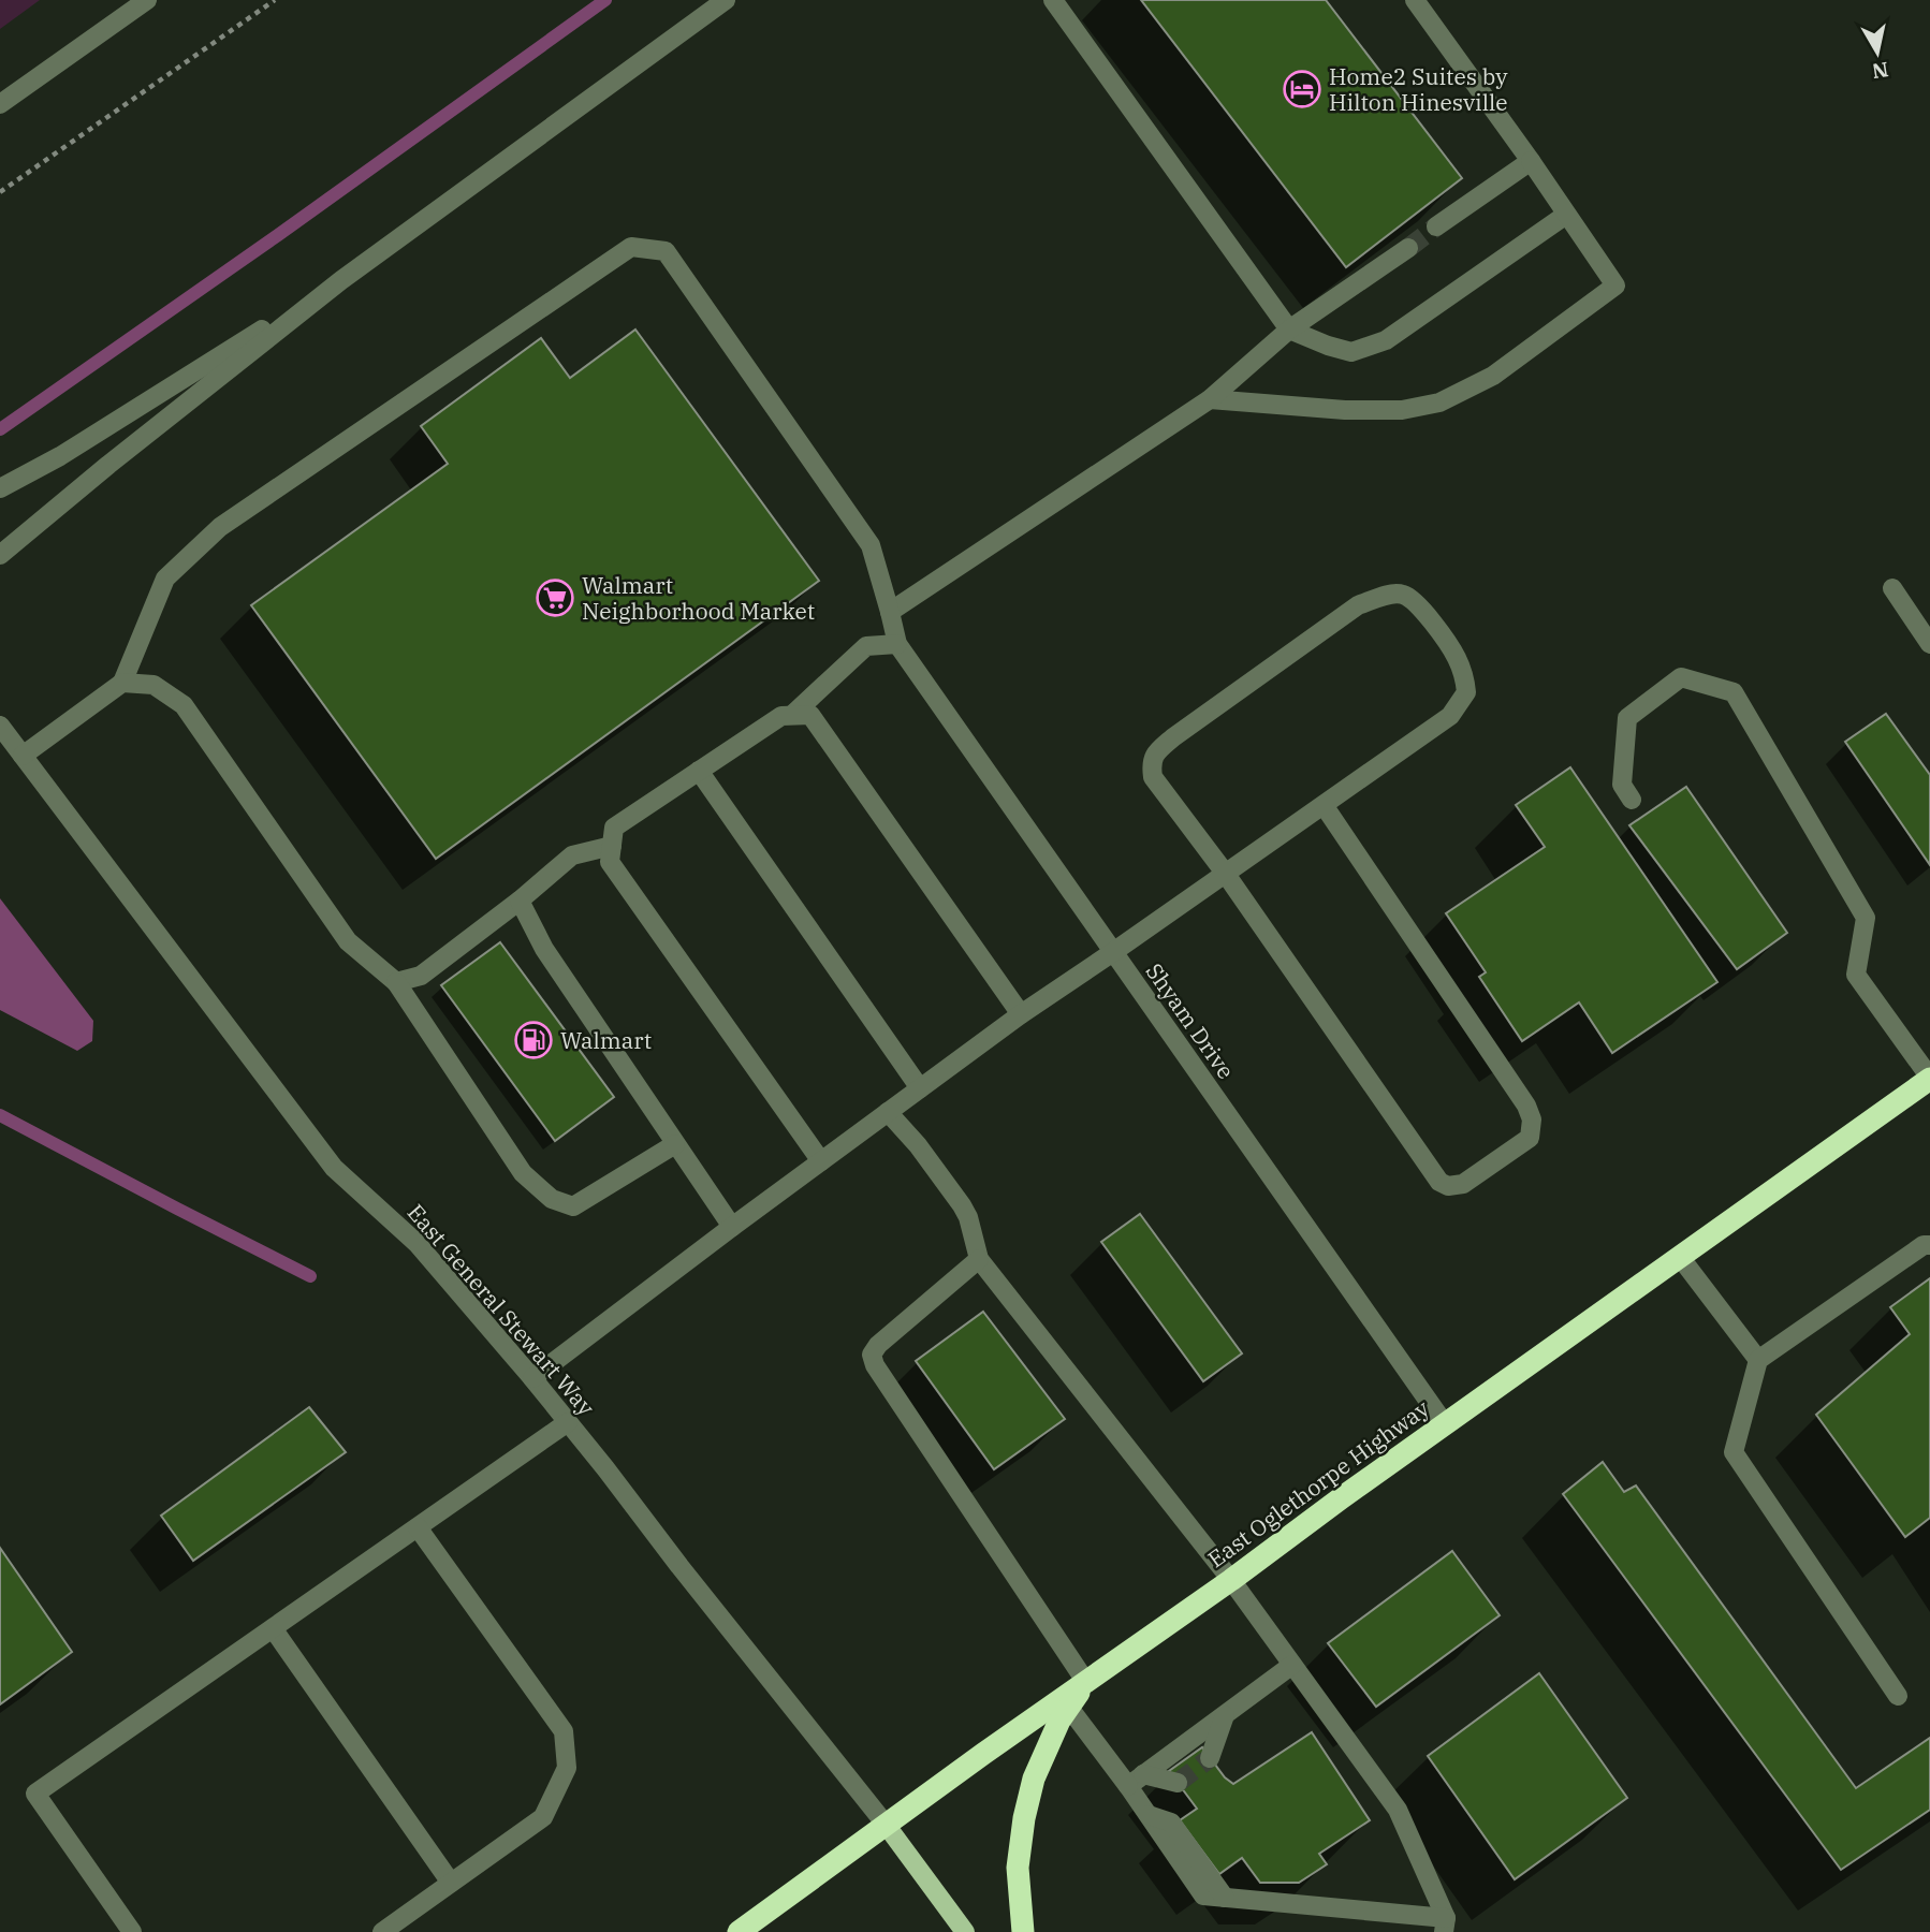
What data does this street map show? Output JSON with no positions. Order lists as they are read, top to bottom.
{
  "streets": {
    "highway": ["East Oglethorpe Highway"],
    "street": ["Shyam Drive", "East General Stewart Way"]
  },
  "crossings": [
    ["Shyam Drive", "East Oglethorpe Highway"],
    ["East General Stewart Way", "East Oglethorpe Highway"]
  ],
  "places": {
    "hotel": ["Home2 Suites by Hilton Hinesville"],
    "supermarket": ["Walmart Neighborhood Market"],
    "fuel station": ["Walmart"]
  },
  "north": "bottom"
}
